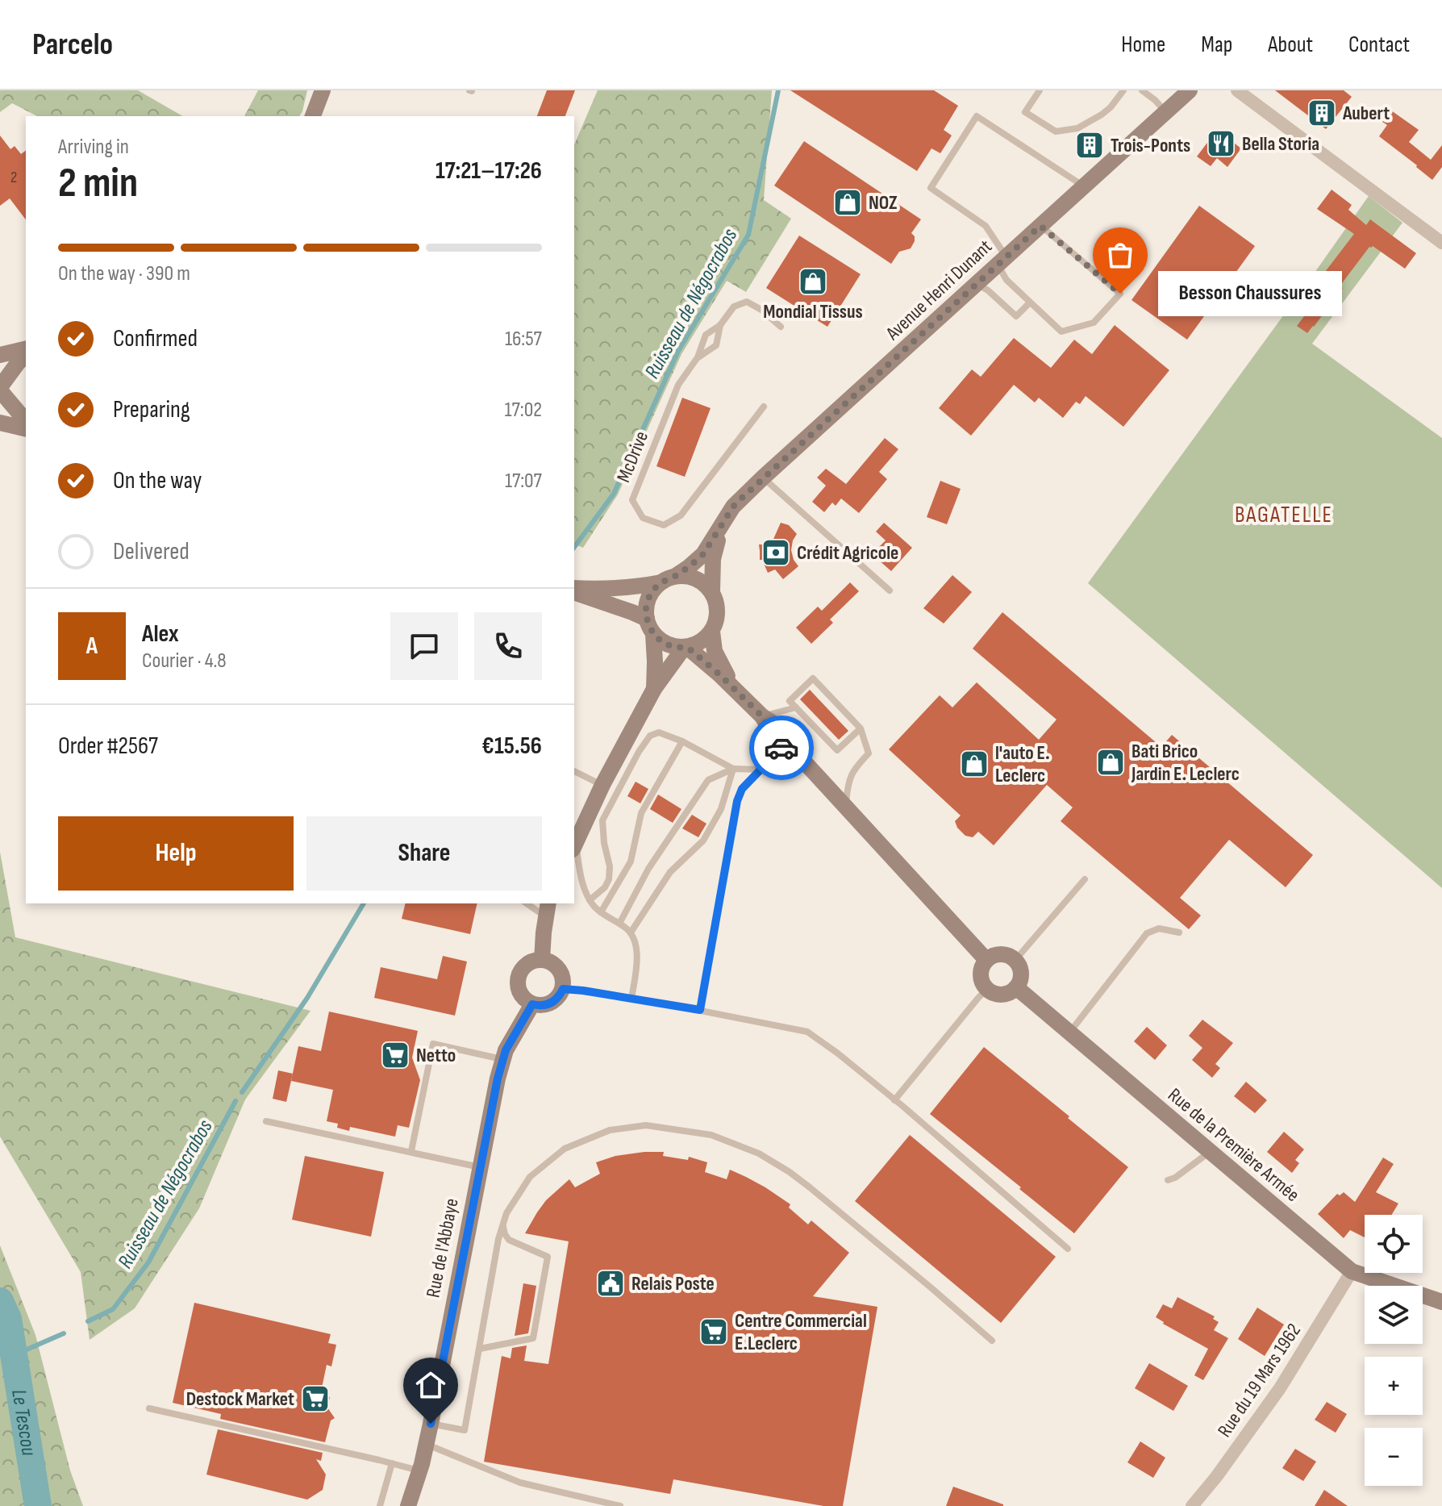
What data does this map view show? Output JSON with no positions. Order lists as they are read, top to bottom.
{
  "streets": {
    "main road": ["Avenue Henri Dunant", "Rue de la Première Armée", "Rue de l'Abbaye"],
    "street": ["Rue du 19 Mars 1962"],
    "lane": ["McDrive"]
  },
  "crossings": [
    ["Rue de la Première Armée", "Rue du 19 Mars 1962"]
  ],
  "districts": ["BAGATELLE"],
  "water": ["Ruisseau de Négocrabos", "Le Tescou"],
  "places": {
    "building": ["Aubert", "Trois-Ponts"],
    "restaurant": ["Bella Storia"],
    "shop": [
      "NOZ",
      "Mondial Tissus",
      "Bati Brico Jardin E. Leclerc",
      "l'auto E. Leclerc"
    ],
    "other": ["Besson Chaussures"],
    "bank": ["Crédit Agricole"],
    "supermarket": ["Netto", "Centre Commercial E.Leclerc", "Destock Market"],
    "public building": ["Relais Poste"]
  },
  "house_numbers": ["2"],
  "page": {
    "header": "Parcelo",
    "nav": [
      "Home",
      "Map",
      "About",
      "Contact"
    ],
    "heading": ["2 min", "Arriving in", "17:21–17:26"],
    "panel": [
      "Alex",
      "Courier · 4.8",
      "Order #2567",
      "€15.56"
    ],
    "bar": "On the way · 390 m",
    "bubble": "Besson Chaussures",
    "list": [
      ["Confirmed", "16:57"],
      ["Preparing", "17:02"],
      ["On the way", "17:07"],
      "Delivered"
    ],
    "round": "A",
    "buttons": ["Help", "Share"],
    "map_buttons": ["+", "−"]
  }
}
